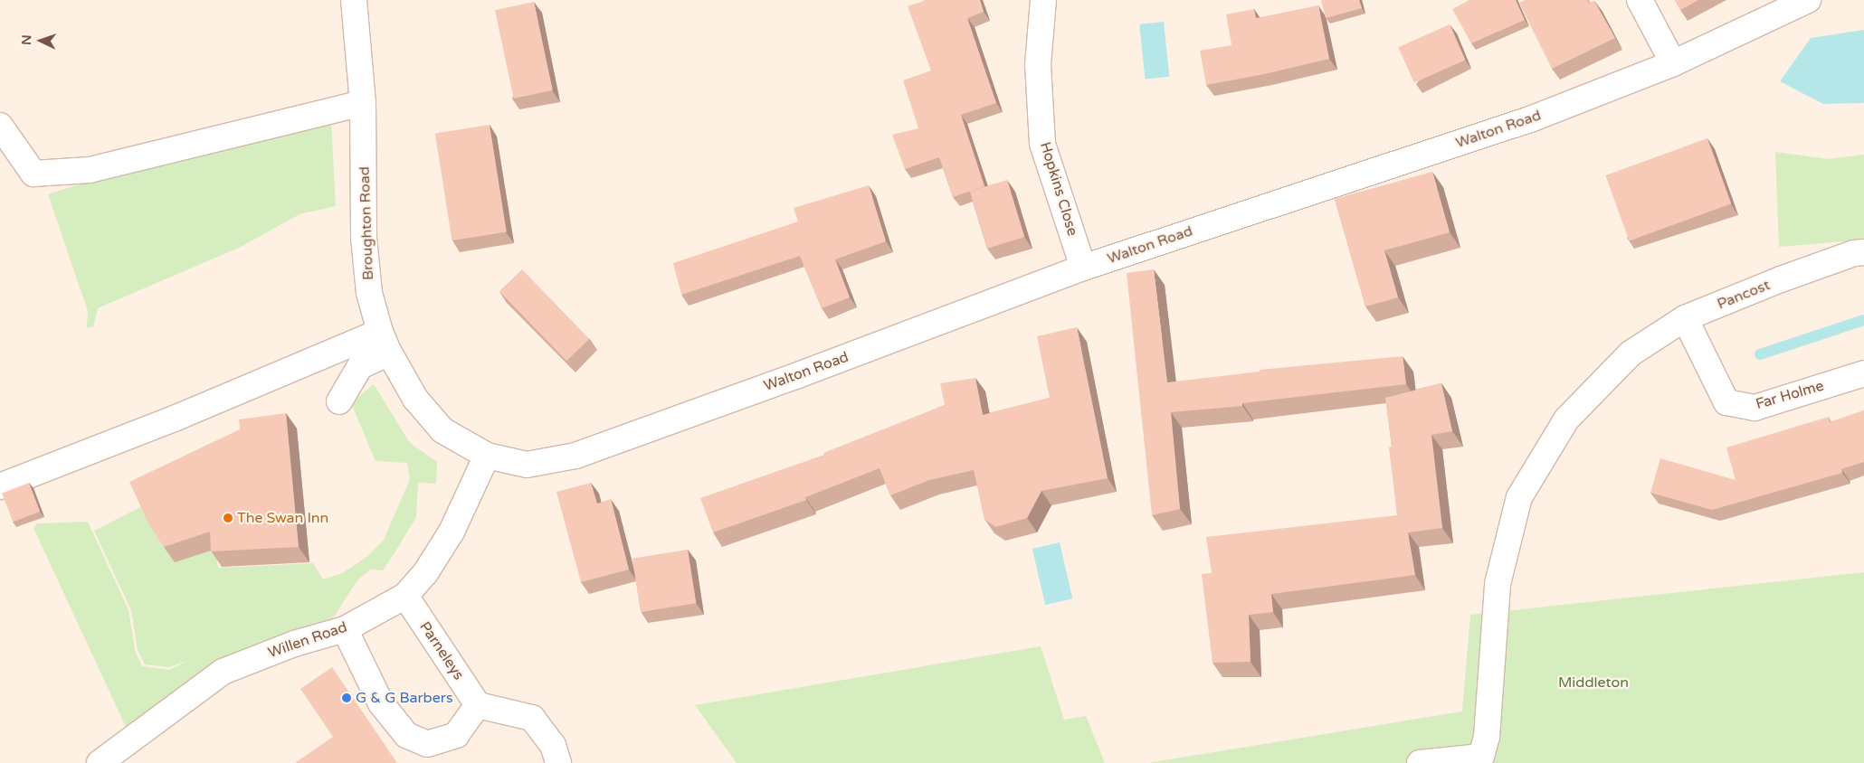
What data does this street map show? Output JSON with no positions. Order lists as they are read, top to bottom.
{
  "streets": {
    "street": [
      "Walton Road",
      "Hopkins Close",
      "Broughton Road",
      "Pancost",
      "Far Holme",
      "Willen Road",
      "Parneleys"
    ]
  },
  "crossings": [
    ["Walton Road", "Hopkins Close"],
    ["Walton Road", "Broughton Road"],
    ["Walton Road", "Willen Road"],
    ["Broughton Road", "Willen Road"],
    ["Pancost", "Far Holme"],
    ["Willen Road", "Parneleys"]
  ],
  "parks": ["Middleton"],
  "places": ["The Swan Inn", "G & G Barbers"],
  "north": "left"
}
